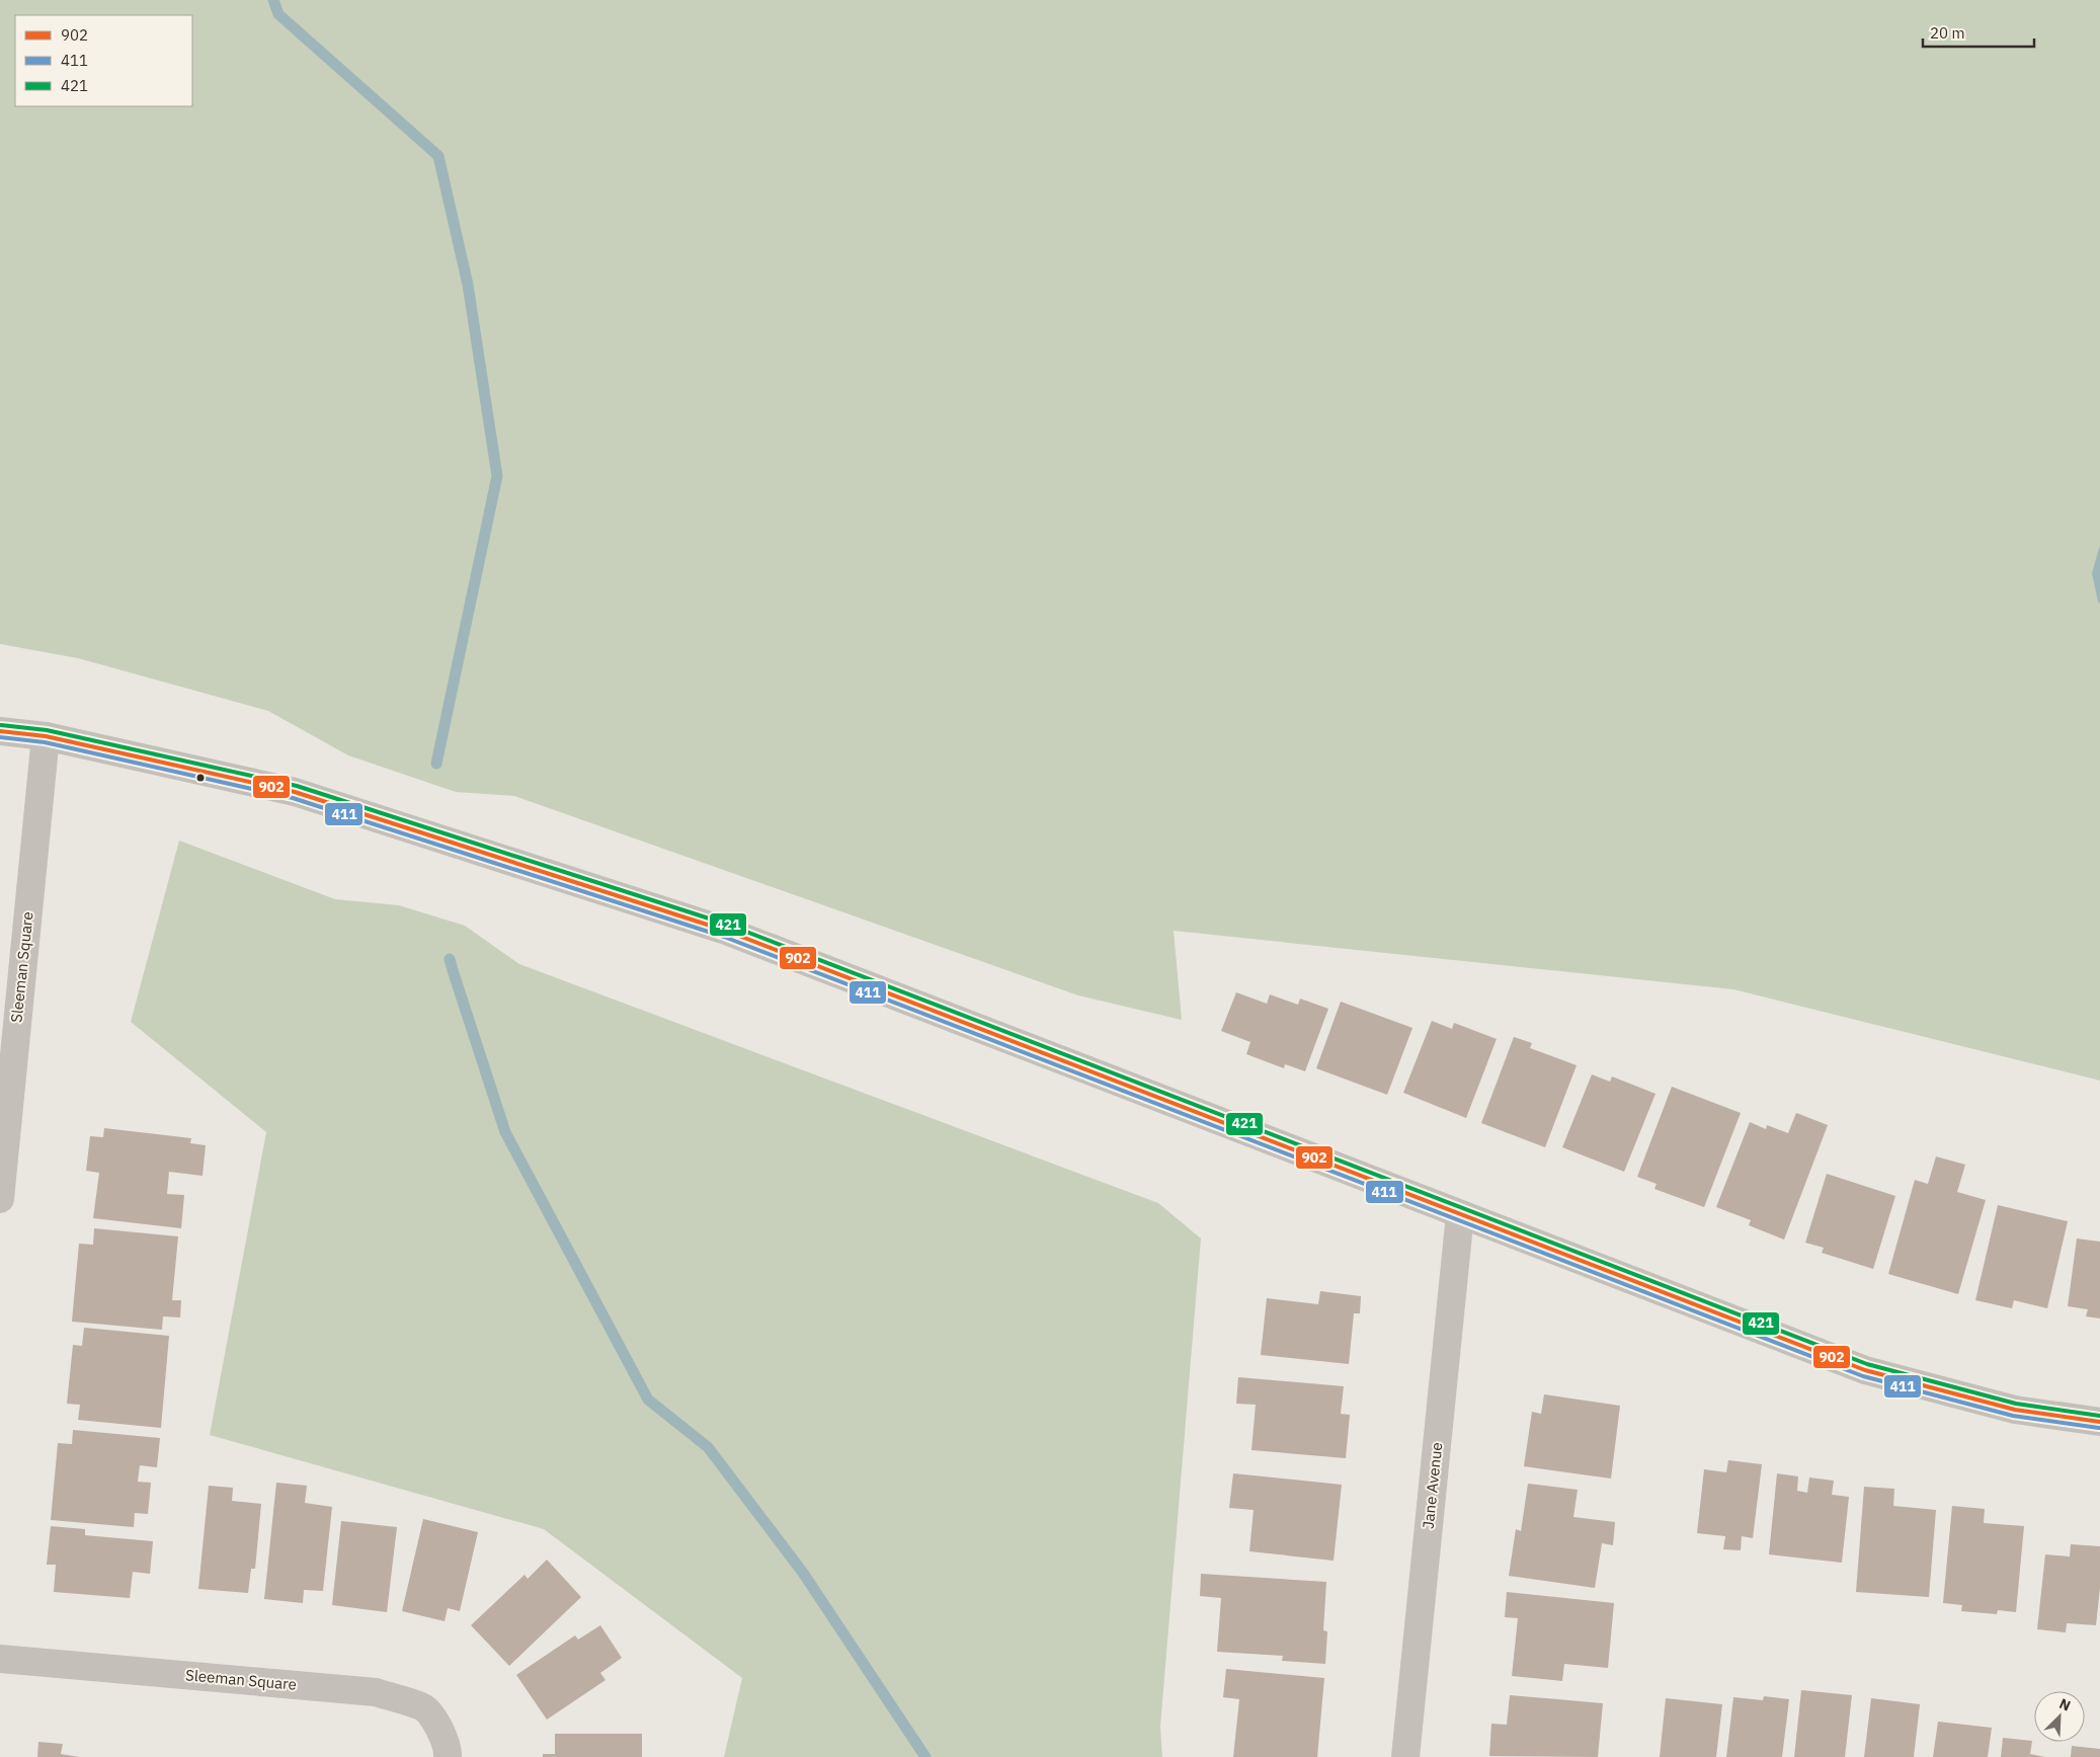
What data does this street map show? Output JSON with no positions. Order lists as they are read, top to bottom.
{
  "streets": {
    "street": ["Sleeman Square", "Jane Avenue"]
  },
  "lines": ["transit line 421", "transit line 902", "transit line 411"],
  "legend": ["902", "411", "421"],
  "scale_bar": "20 m",
  "north": "top right"
}
